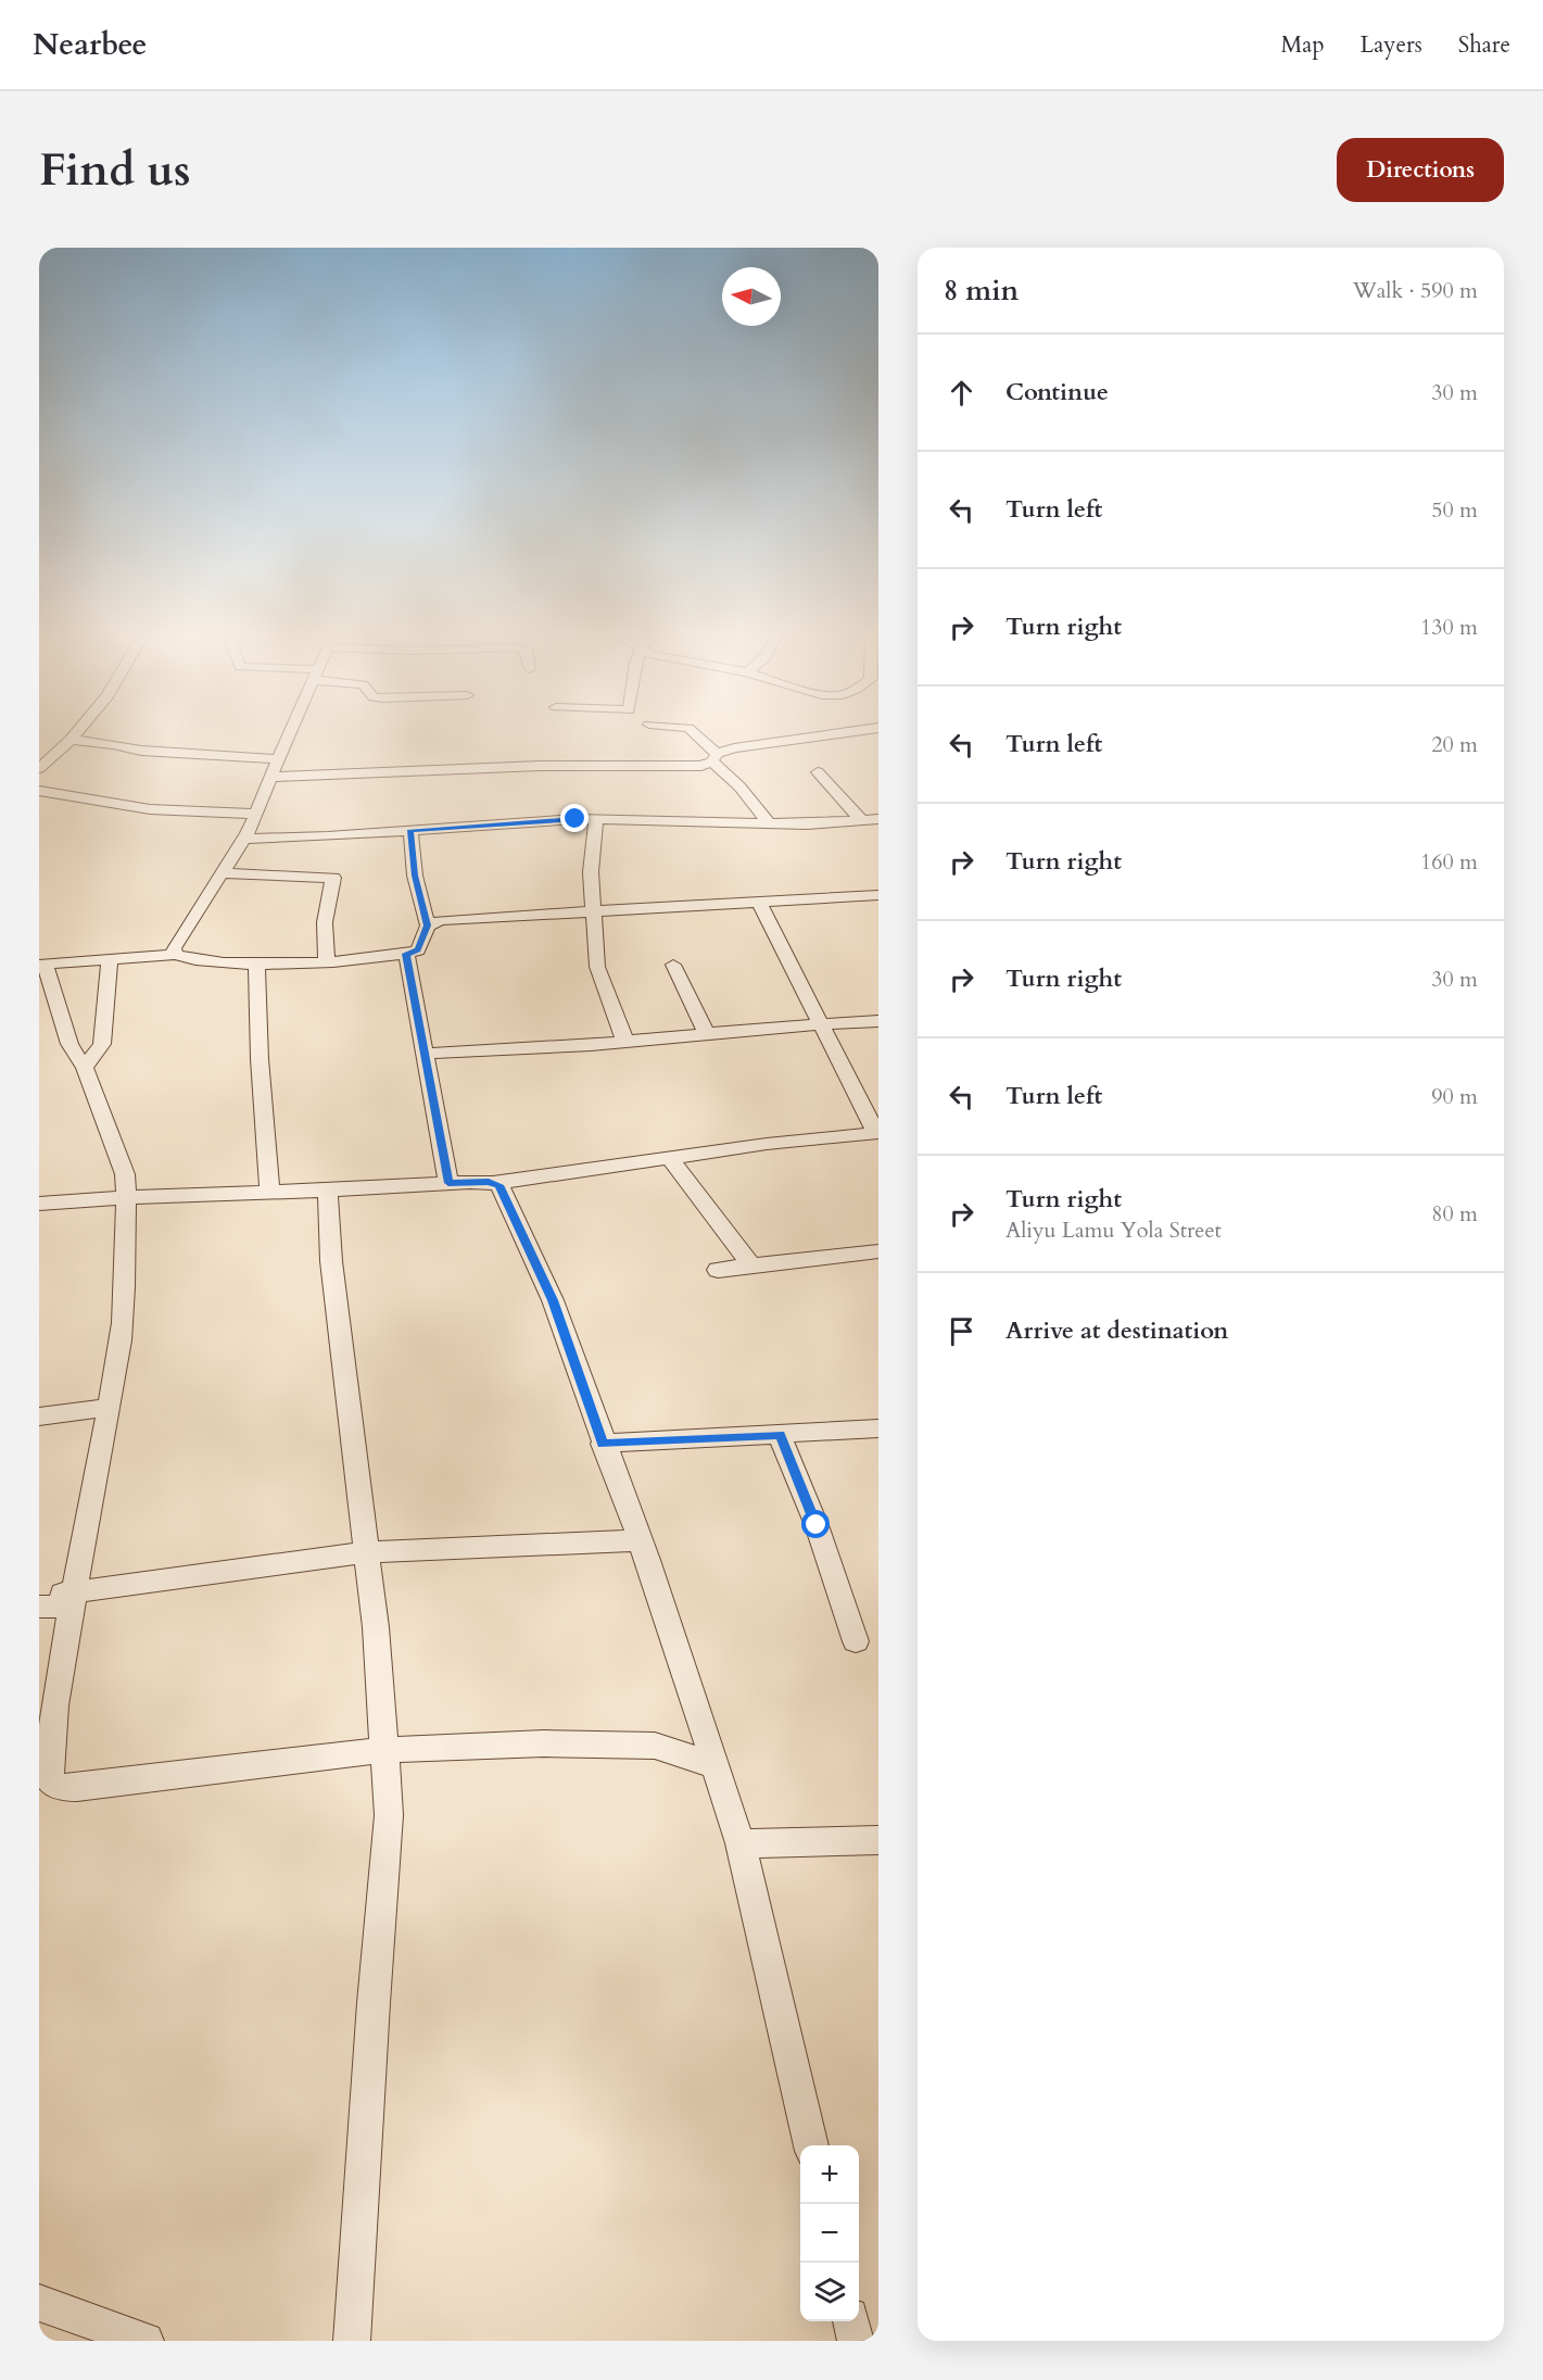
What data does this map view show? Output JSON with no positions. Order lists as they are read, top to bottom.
{
  "north": "left",
  "page": {
    "header": "Nearbee",
    "nav": ["Map", "Layers", "Share"],
    "buttons": "Directions",
    "title": "Find us",
    "heading": ["8 min", "Walk · 590 m"],
    "list": [
      ["Continue", "30 m"],
      ["Turn left", "50 m"],
      ["Turn right", "130 m"],
      ["Turn left", "20 m"],
      ["Turn right", "160 m"],
      ["Turn right", "30 m"],
      ["Turn left", "90 m"],
      ["Turn right", "Aliyu Lamu Yola Street", "80 m"],
      "Arrive at destination"
    ],
    "map_buttons": ["+", "−"]
  }
}
